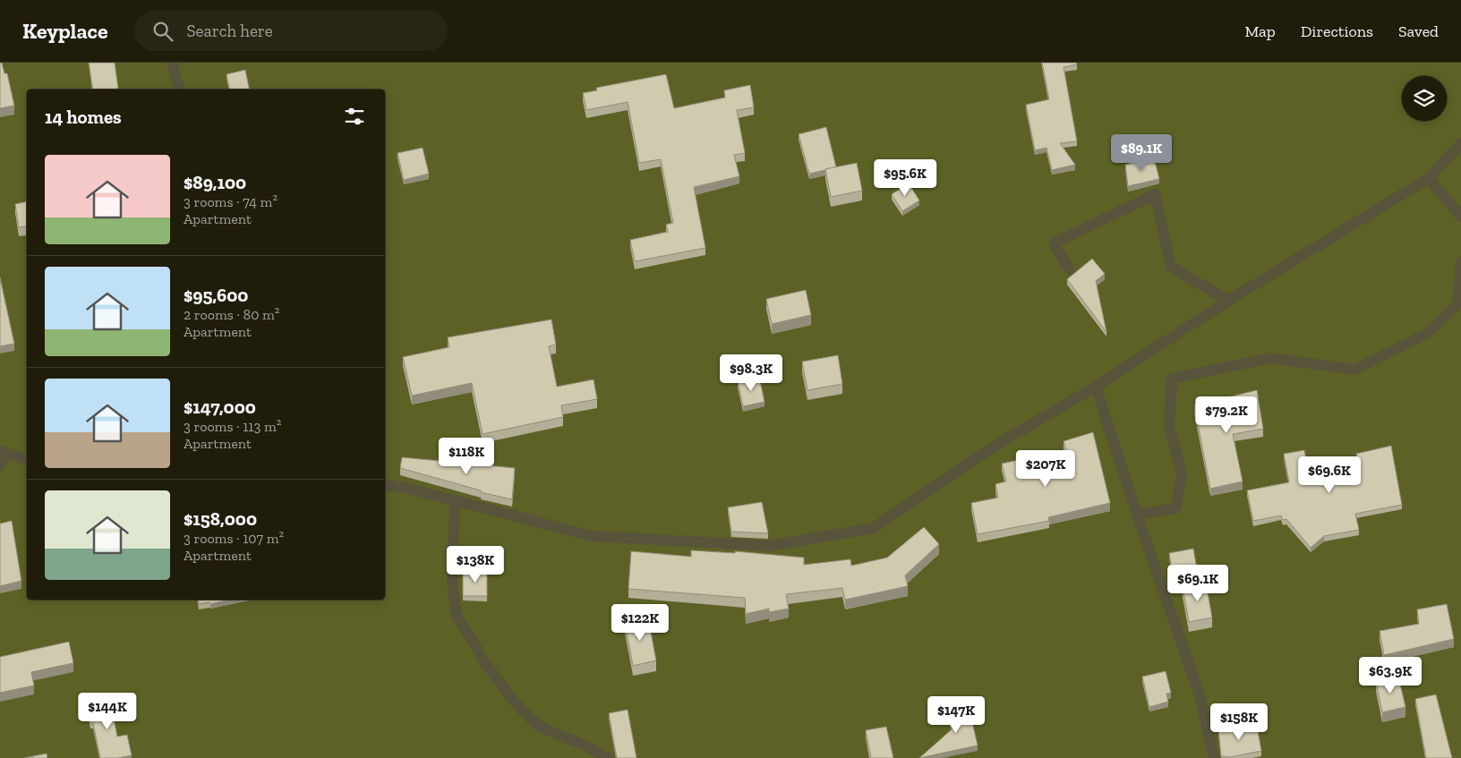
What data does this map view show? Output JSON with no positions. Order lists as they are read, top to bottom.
{
  "page": {
    "header": "Keyplace",
    "search": "Search here",
    "nav": ["Map", "Directions", "Saved"],
    "heading": "14 homes",
    "price": [
      "$89.1K",
      "$95.6K",
      "$98.3K",
      "$79.2K",
      "$118K",
      "$207K",
      "$69.6K",
      "$138K",
      "$69.1K",
      "$122K",
      "$63.9K",
      "$144K",
      "$147K",
      "$158K"
    ],
    "list": [
      {
        "name": "$89,100",
        "note": "3 rooms · 74 m² · Apartment"
      },
      {
        "name": "$95,600",
        "note": "2 rooms · 80 m² · Apartment"
      },
      {
        "name": "$147,000",
        "note": "3 rooms · 113 m² · Apartment"
      },
      {
        "name": "$158,000",
        "note": "3 rooms · 107 m² · Apartment"
      }
    ]
  }
}
